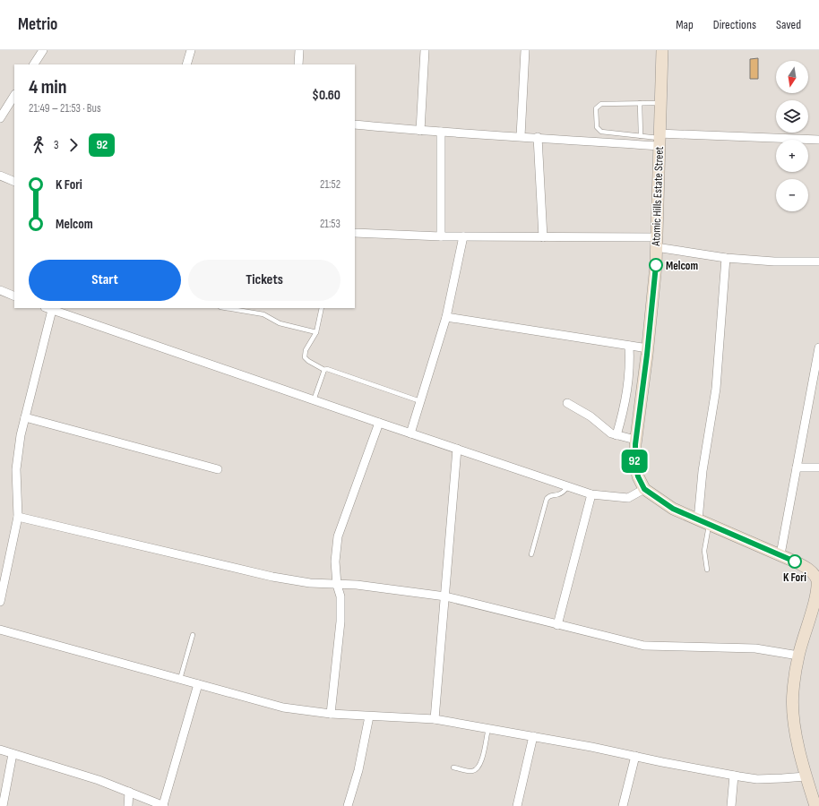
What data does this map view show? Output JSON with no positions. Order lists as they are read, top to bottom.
{
  "streets": {
    "street": ["Atomic Hills Estate Street"]
  },
  "places": ["Melcom", "K Fori"],
  "lines": ["bus line 92"],
  "north": "bottom",
  "page": {
    "header": "Metrio",
    "nav": ["Map", "Directions", "Saved"],
    "on_map": "92",
    "map_buttons": ["+", "−"],
    "heading": ["4 min", "21:49 – 21:53 · Bus", "$0.60"],
    "legs": ["3", "92"],
    "list": [
      {
        "name": "K Fori",
        "value": "21:52"
      },
      {
        "name": "Melcom",
        "value": "21:53"
      }
    ],
    "buttons": ["Start", "Tickets"]
  }
}
